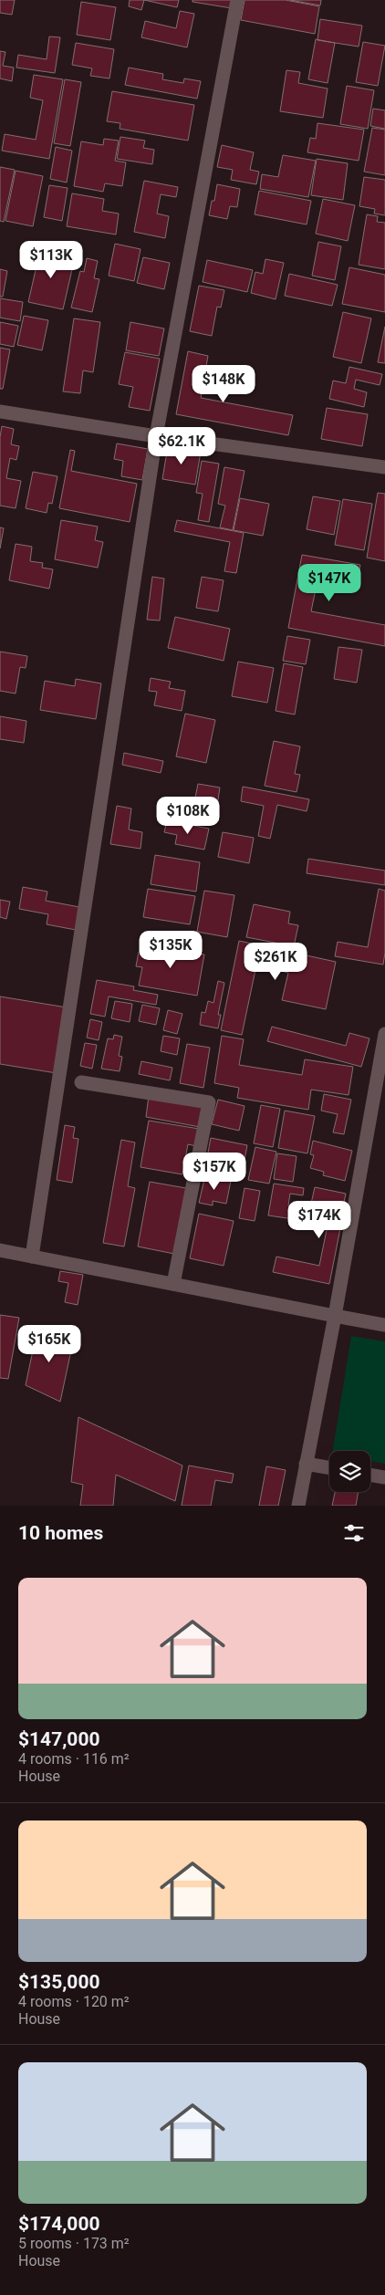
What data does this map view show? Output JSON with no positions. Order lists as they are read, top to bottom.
{
  "page": {
    "price": [
      "$113K",
      "$148K",
      "$62.1K",
      "$147K",
      "$108K",
      "$135K",
      "$261K",
      "$157K",
      "$174K",
      "$165K"
    ],
    "heading": "10 homes",
    "list": [
      {
        "name": "$147,000",
        "note": "4 rooms · 116 m² · House"
      },
      {
        "name": "$135,000",
        "note": "4 rooms · 120 m² · House"
      },
      {
        "name": "$174,000",
        "note": "5 rooms · 173 m² · House"
      }
    ]
  }
}
